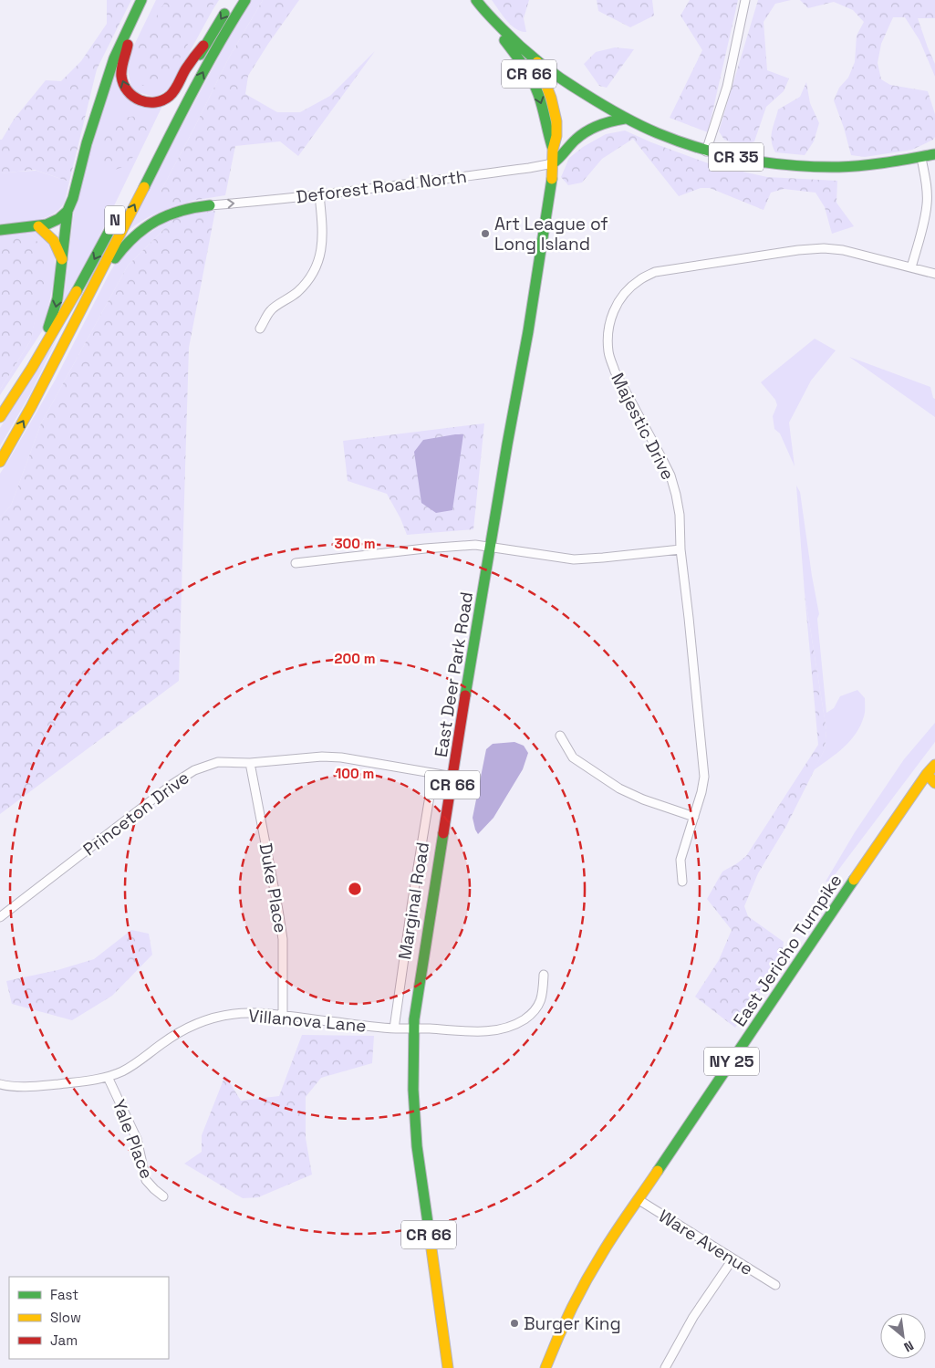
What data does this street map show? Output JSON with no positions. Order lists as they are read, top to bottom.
{
  "streets": {
    "main road": [
      "CR 66",
      "CR 35",
      "N",
      "East Deer Park Road",
      "East Jericho Turnpike",
      "NY 25"
    ],
    "street": [
      "Deforest Road North",
      "Majestic Drive",
      "Princeton Drive",
      "Duke Place",
      "Marginal Road",
      "Villanova Lane",
      "Yale Place",
      "Ware Avenue"
    ]
  },
  "crossings": [
    ["CR 35", "East Deer Park Road"],
    ["Deforest Road North", "East Deer Park Road"],
    ["East Deer Park Road", "Princeton Drive"],
    ["East Deer Park Road", "Villanova Lane"],
    ["Princeton Drive", "Duke Place"],
    ["Princeton Drive", "Marginal Road"],
    ["Duke Place", "Villanova Lane"],
    ["Marginal Road", "Villanova Lane"],
    ["East Jericho Turnpike", "Ware Avenue"],
    ["Villanova Lane", "Yale Place"]
  ],
  "places": ["Art League of Long Island", "Burger King"],
  "legend": ["Fast", "Slow", "Jam"],
  "north": "bottom right",
  "rings": ["300 m", "200 m", "100 m"]
}
